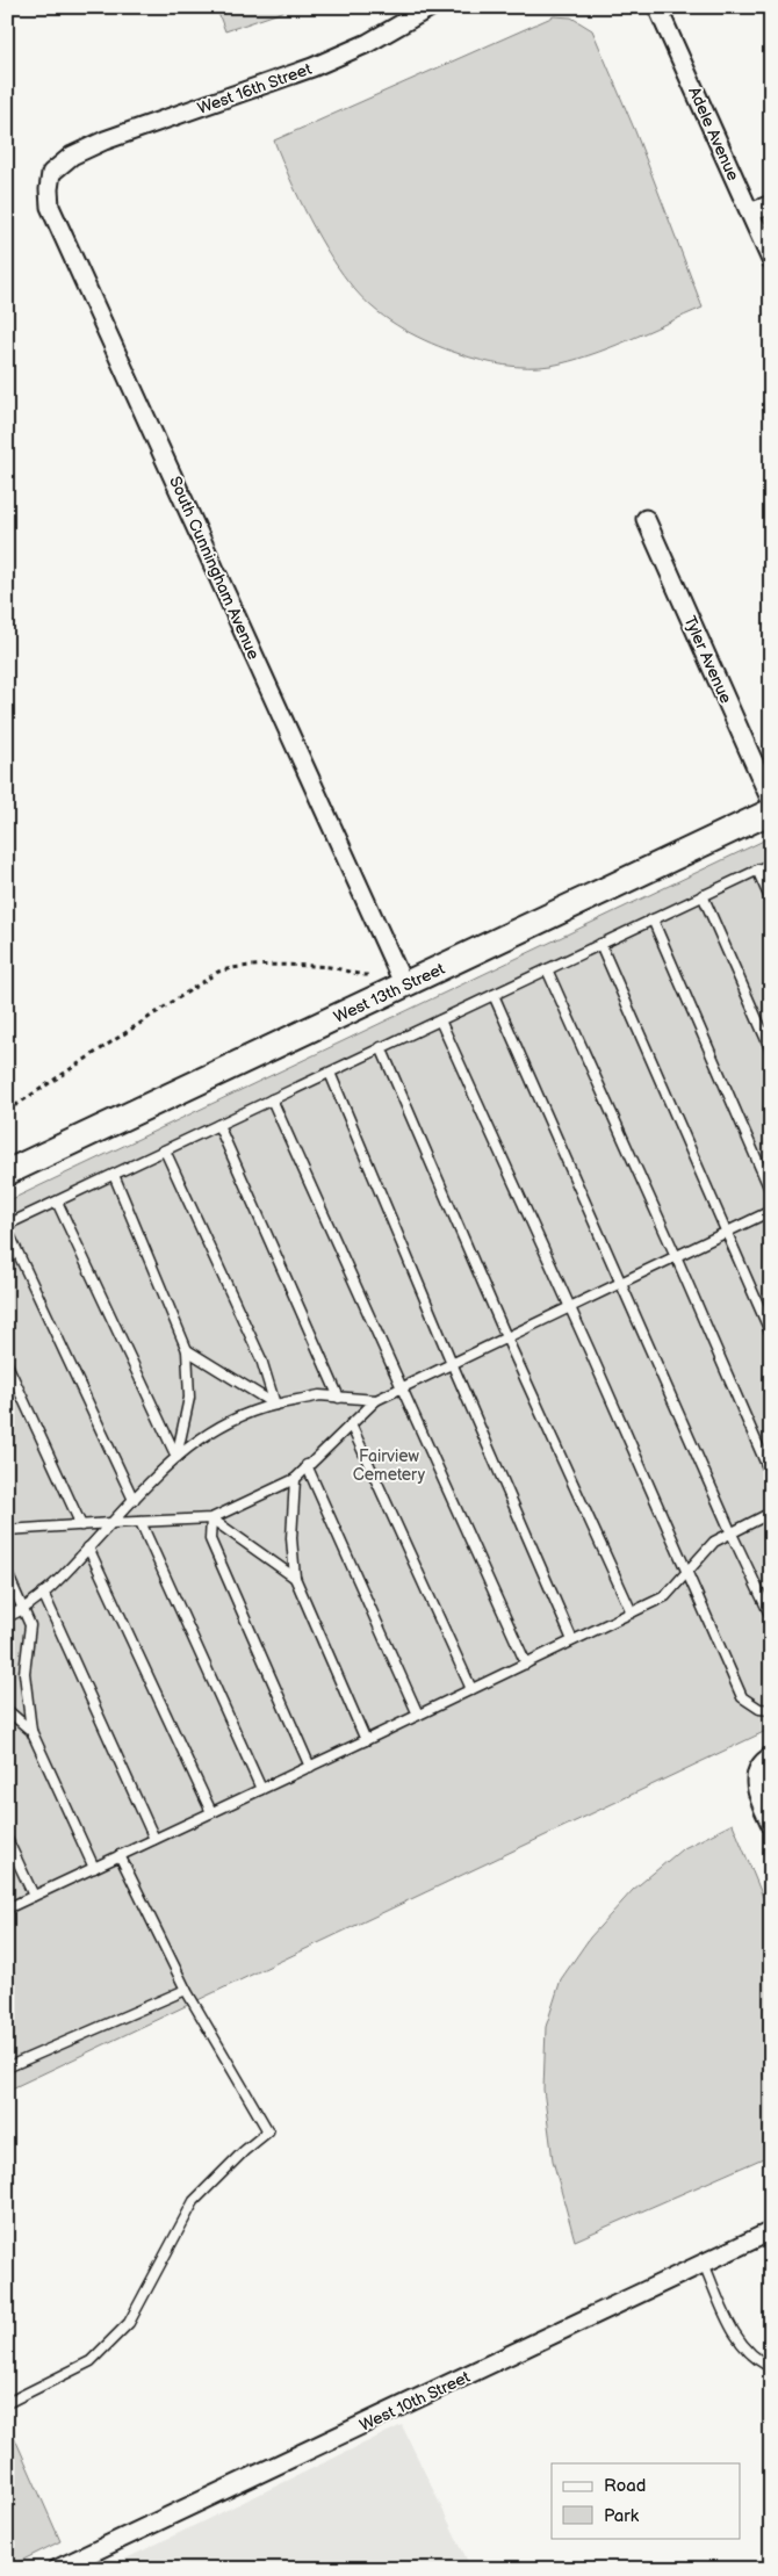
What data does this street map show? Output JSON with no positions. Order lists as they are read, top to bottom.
{
  "streets": {
    "street": [
      "West 16th Street",
      "Adele Avenue",
      "South Cunningham Avenue",
      "Tyler Avenue",
      "West 13th Street",
      "West 10th Street"
    ]
  },
  "crossings": [
    ["West 16th Street", "South Cunningham Avenue"],
    ["South Cunningham Avenue", "West 13th Street"]
  ],
  "parks": ["Fairview Cemetery"],
  "legend": ["Road", "Park"]
}
